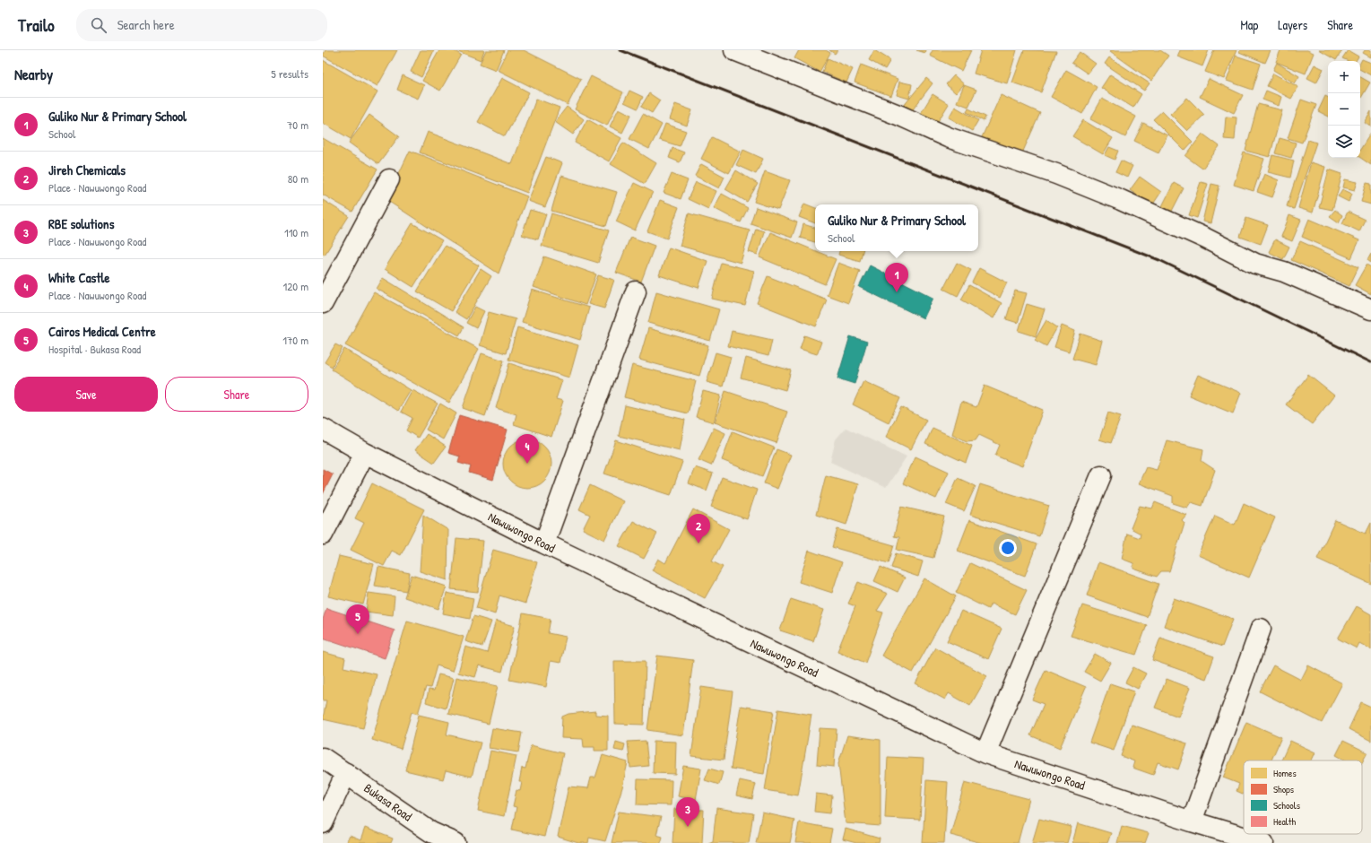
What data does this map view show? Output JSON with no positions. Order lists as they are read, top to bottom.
{
  "streets": {
    "street": ["Nawuwongo Road", "Bukasa Road"]
  },
  "legend": [
    "Homes",
    "Shops",
    "Schools",
    "Health"
  ],
  "page": {
    "header": "Trailo",
    "search": "Search here",
    "nav": ["Map", "Layers", "Share"],
    "heading": ["Nearby", "5 results"],
    "map_buttons": ["+", "−"],
    "list": [
      {
        "mark": "1",
        "name": "Guliko Nur & Primary School",
        "note": "School",
        "value": "70 m"
      },
      {
        "mark": "2",
        "name": "Jireh Chemicals",
        "note": "Place · Nawuwongo Road",
        "value": "80 m"
      },
      {
        "mark": "3",
        "name": "RBE solutions",
        "note": "Place · Nawuwongo Road",
        "value": "110 m"
      },
      {
        "mark": "4",
        "name": "White Castle",
        "note": "Place · Nawuwongo Road",
        "value": "120 m"
      },
      {
        "mark": "5",
        "name": "Cairos Medical Centre",
        "note": "Hospital · Bukasa Road",
        "value": "170 m"
      }
    ],
    "popup": ["Guliko Nur & Primary School", "School"],
    "pins": [
      "1",
      "4",
      "2",
      "5",
      "3"
    ],
    "buttons": ["Save", "Share"]
  }
}
